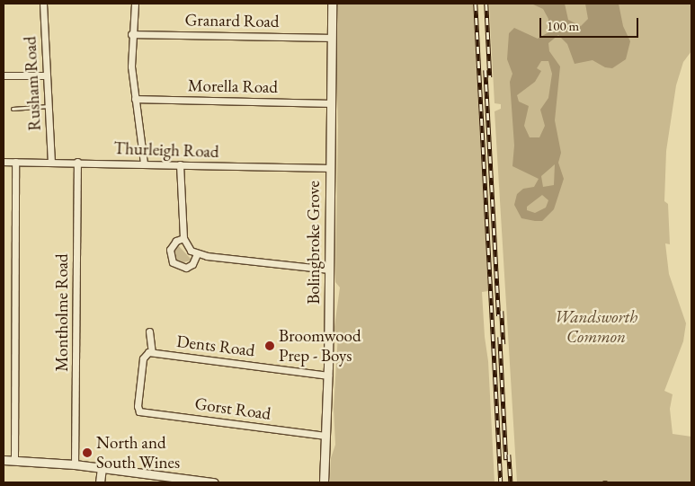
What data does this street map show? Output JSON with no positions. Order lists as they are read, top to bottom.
{
  "streets": {
    "main road": ["Bolingbroke Grove"],
    "street": [
      "Granard Road",
      "Rusham Road",
      "Morella Road",
      "Thurleigh Road",
      "Montholme Road",
      "Dents Road",
      "Gorst Road"
    ]
  },
  "crossings": [
    ["Granard Road", "Bolingbroke Grove"],
    ["Rusham Road", "Thurleigh Road"],
    ["Morella Road", "Bolingbroke Grove"],
    ["Thurleigh Road", "Bolingbroke Grove"],
    ["Thurleigh Road", "Montholme Road"],
    ["Bolingbroke Grove", "Dents Road"],
    ["Bolingbroke Grove", "Gorst Road"],
    ["Dents Road", "Gorst Road"]
  ],
  "parks": ["Wandsworth Common"],
  "places": ["Broomwood Prep - Boys", "North and South Wines"],
  "scale_bar": "100 m"
}
